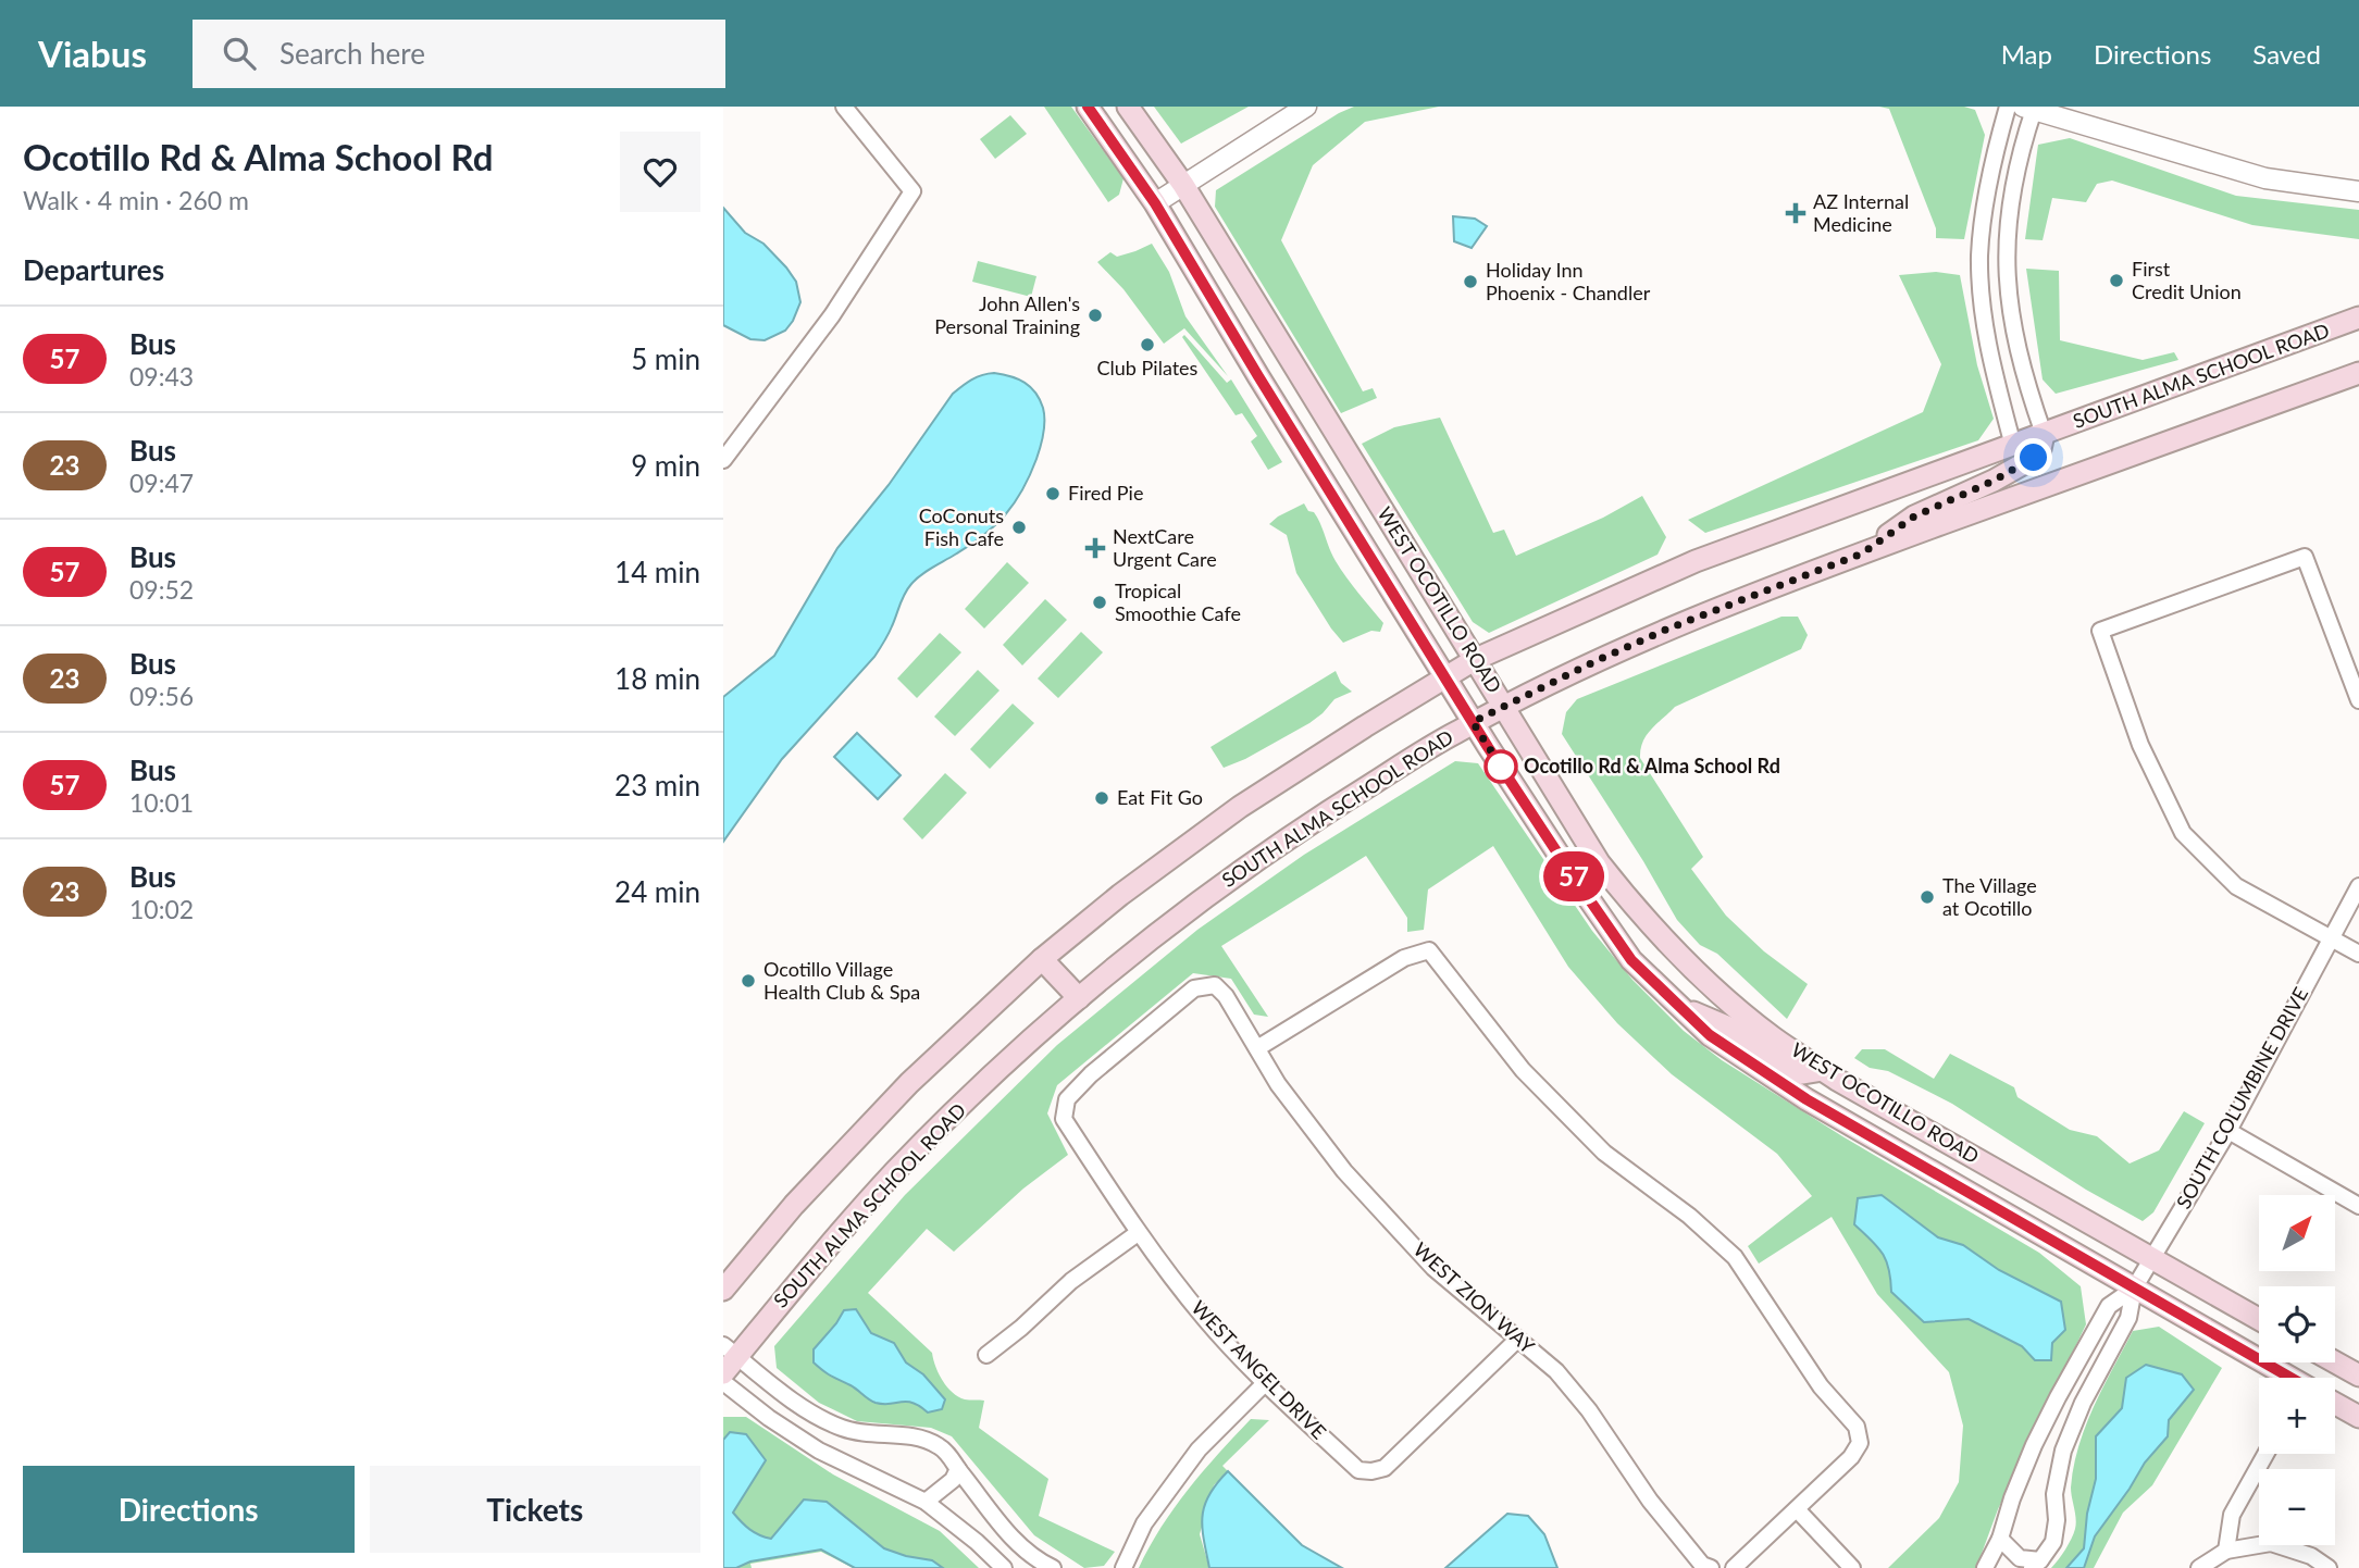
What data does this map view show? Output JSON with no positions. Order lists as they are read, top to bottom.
{
  "streets": {
    "main road": ["SOUTH ALMA SCHOOL ROAD", "WEST OCOTILLO ROAD"],
    "street": ["SOUTH COLUMBINE DRIVE", "WEST ZION WAY", "WEST ANGEL DRIVE"]
  },
  "crossings": [
    ["SOUTH ALMA SCHOOL ROAD", "WEST OCOTILLO ROAD"],
    ["WEST OCOTILLO ROAD", "SOUTH COLUMBINE DRIVE"],
    ["WEST ZION WAY", "WEST ANGEL DRIVE"]
  ],
  "places": {
    "health": ["AZ Internal Medicine", "NextCare Urgent Care"],
    "other": [
      "First Credit Union",
      "Holiday Inn Phoenix - Chandler",
      "John Allen's Personal Training",
      "Club Pilates",
      "Fired Pie",
      "CoConuts Fish Cafe",
      "Tropical Smoothie Cafe",
      "Ocotillo Rd & Alma School Rd",
      "Eat Fit Go",
      "The Village at Ocotillo",
      "Ocotillo Village Health Club & Spa"
    ]
  },
  "lines": ["bus line 57"],
  "north": "top right",
  "page": {
    "header": "Viabus",
    "search": "Search here",
    "nav": ["Map", "Directions", "Saved"],
    "heading": [
      ["Ocotillo Rd & Alma School Rd", "Walk · 4 min · 260 m"],
      "Departures"
    ],
    "on_map": "57",
    "list": [
      {
        "mark": "57",
        "name": "Bus",
        "note": "09:43",
        "value": "5 min"
      },
      {
        "mark": "23",
        "name": "Bus",
        "note": "09:47",
        "value": "9 min"
      },
      {
        "mark": "57",
        "name": "Bus",
        "note": "09:52",
        "value": "14 min"
      },
      {
        "mark": "23",
        "name": "Bus",
        "note": "09:56",
        "value": "18 min"
      },
      {
        "mark": "57",
        "name": "Bus",
        "note": "10:01",
        "value": "23 min"
      },
      {
        "mark": "23",
        "name": "Bus",
        "note": "10:02",
        "value": "24 min"
      }
    ],
    "map_buttons": ["+", "−"],
    "buttons": ["Directions", "Tickets"]
  }
}
